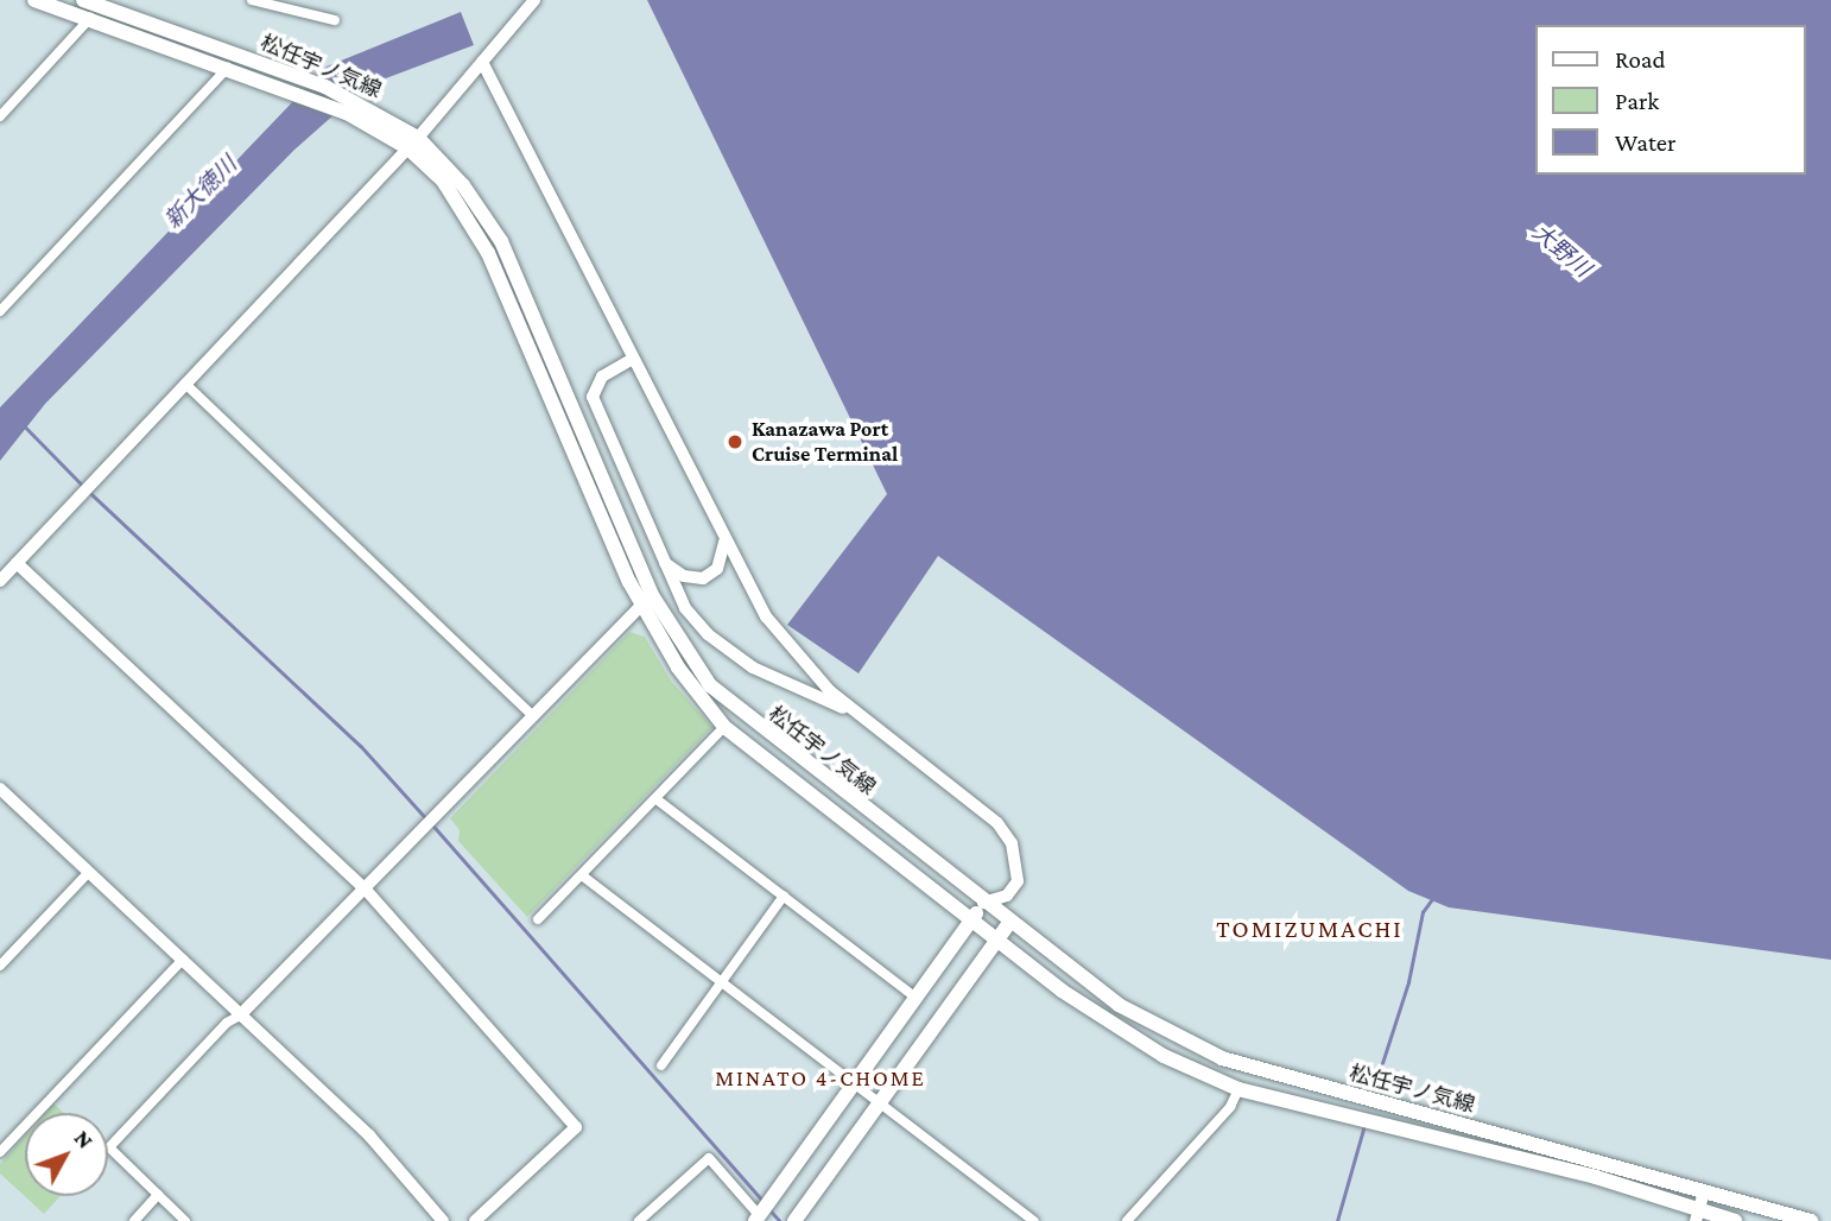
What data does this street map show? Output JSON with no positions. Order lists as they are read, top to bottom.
{
  "streets": {
    "main road": ["松任宇ノ気線"]
  },
  "districts": ["TOMIZUMACHI", "MINATO 4-CHOME"],
  "water": ["新大徳川", "大野川"],
  "places": ["Kanazawa Port Cruise Terminal"],
  "legend": ["Road", "Park", "Water"],
  "north": "top right"
}
